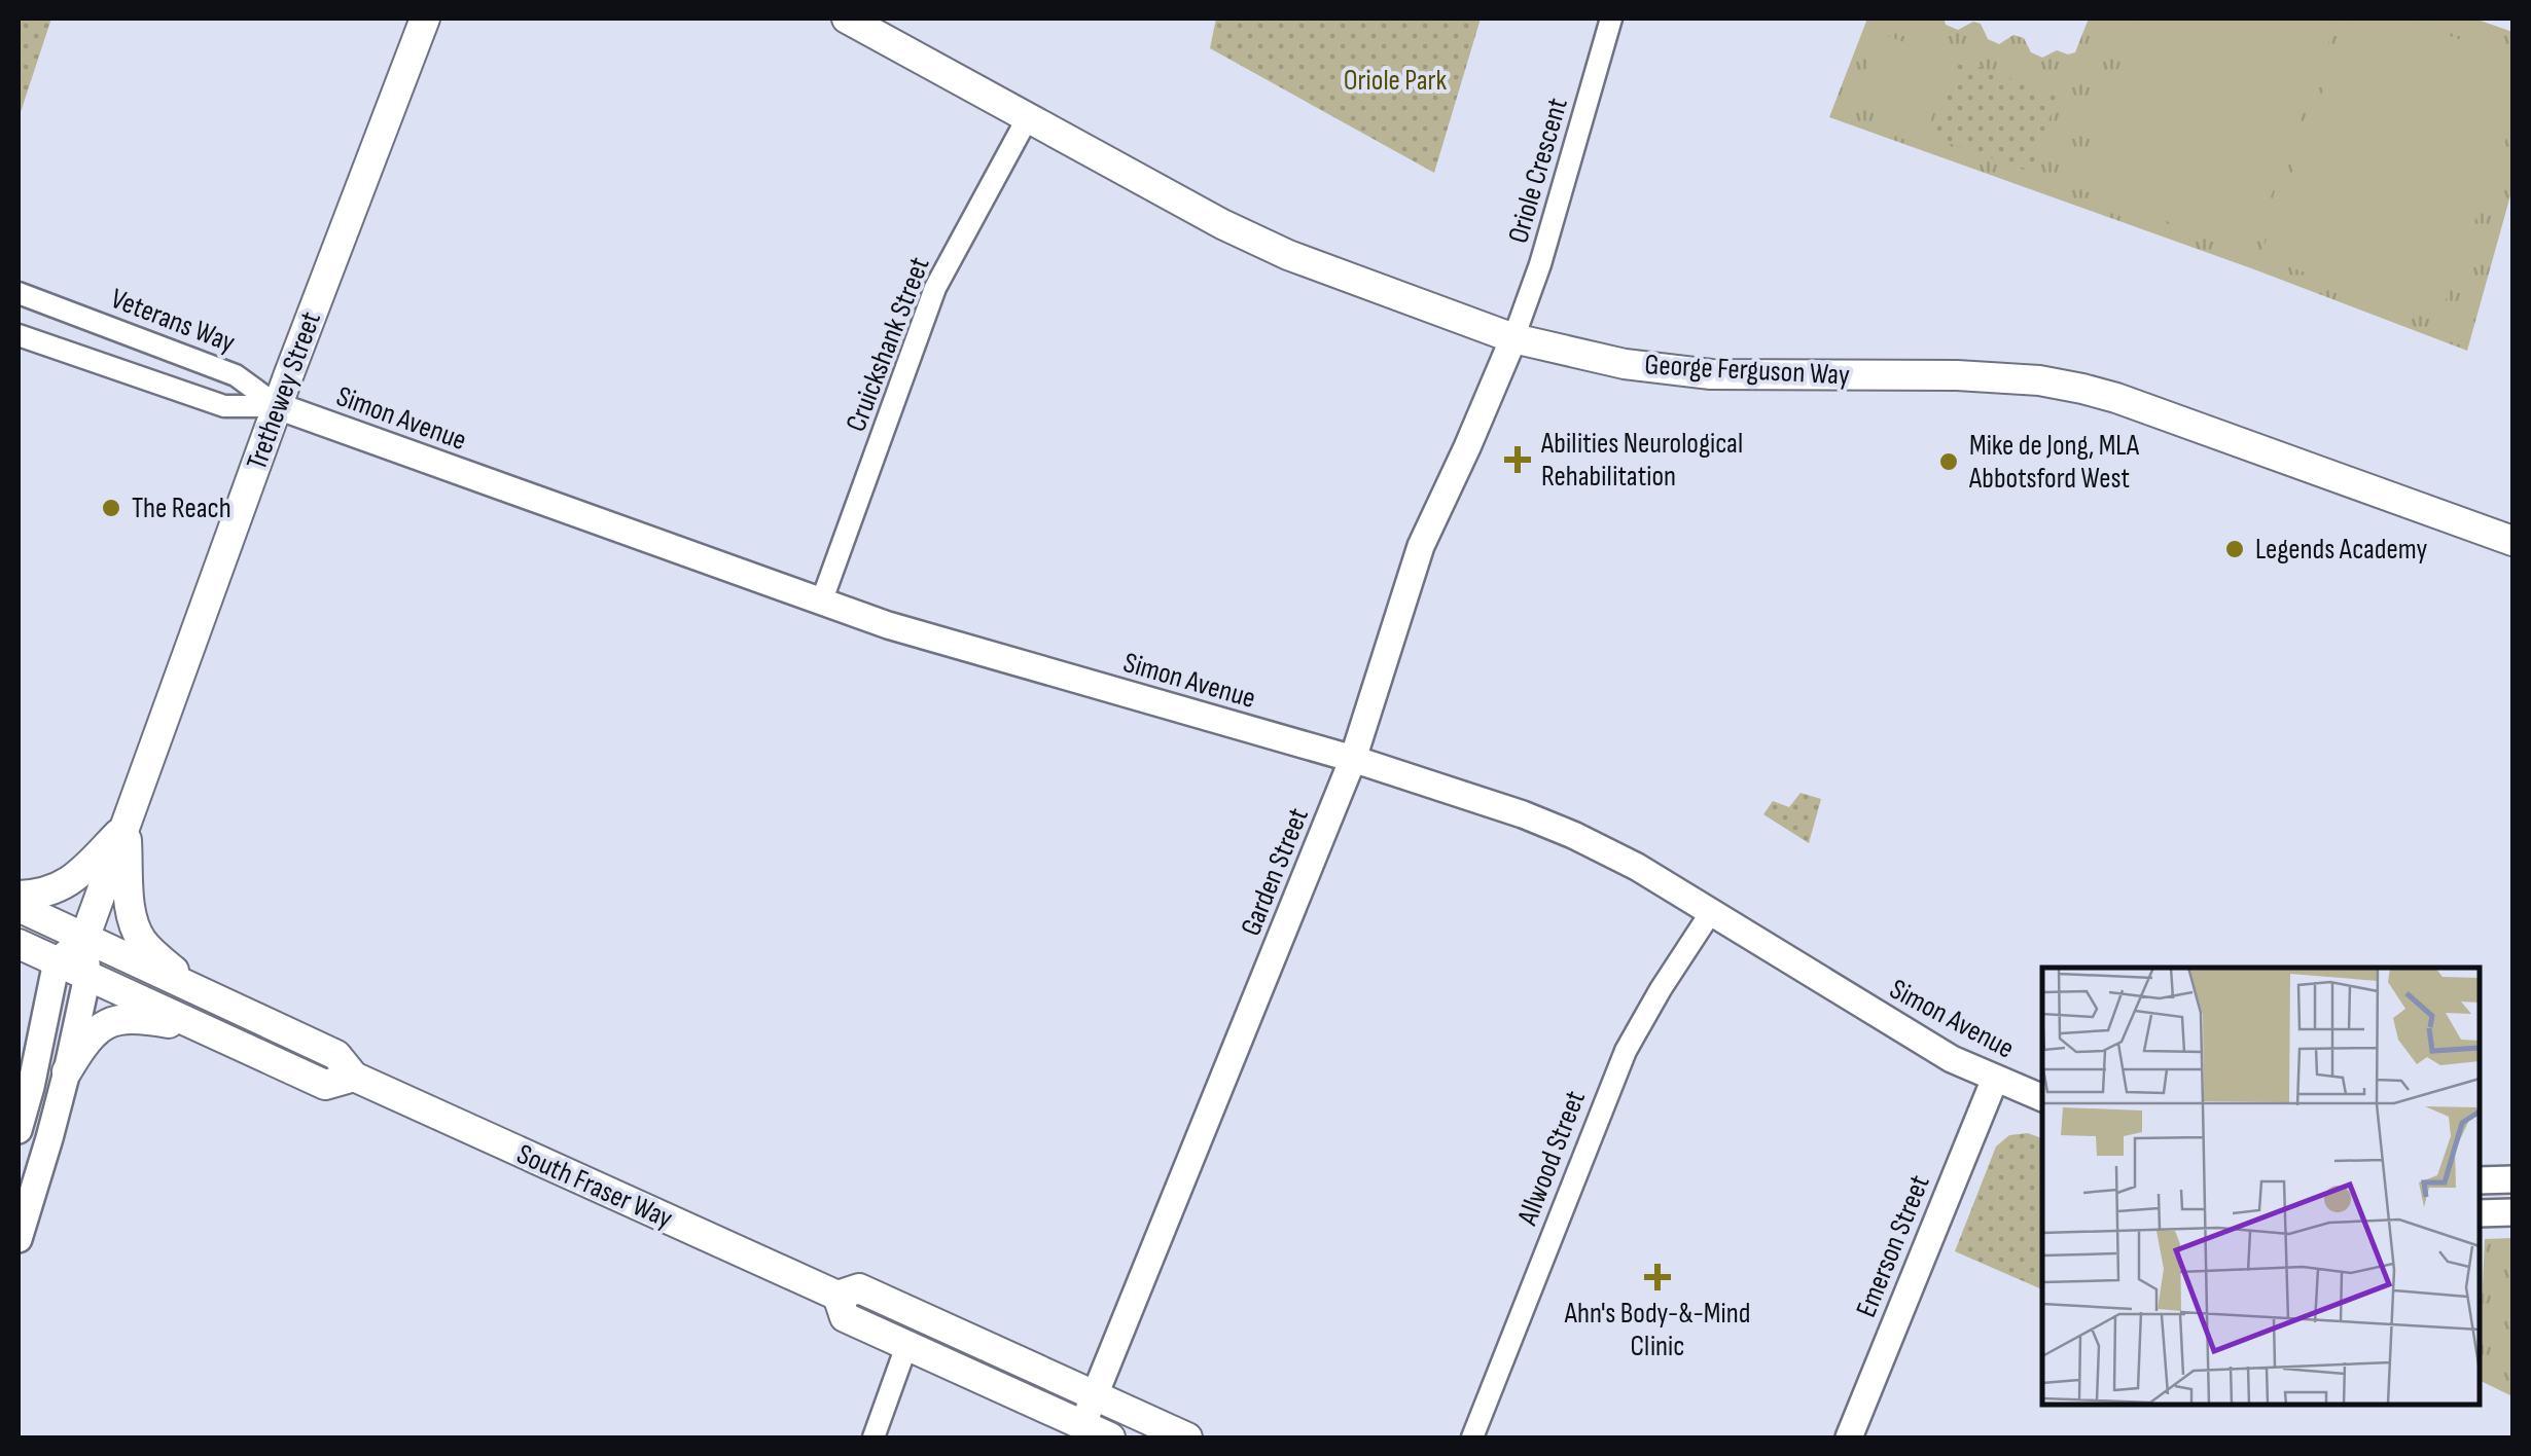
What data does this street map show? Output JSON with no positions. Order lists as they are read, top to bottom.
{
  "streets": {
    "main road": ["George Ferguson Way", "Trethewey Street", "South Fraser Way"],
    "street": [
      "Oriole Crescent",
      "Veterans Way",
      "Cruickshank Street",
      "Simon Avenue",
      "Garden Street",
      "Allwood Street",
      "Emerson Street"
    ]
  },
  "crossings": [
    ["Oriole Crescent", "George Ferguson Way"],
    ["Oriole Crescent", "Garden Street"],
    ["Veterans Way", "Trethewey Street"],
    ["Veterans Way", "Simon Avenue"],
    ["Cruickshank Street", "George Ferguson Way"],
    ["Cruickshank Street", "Simon Avenue"],
    ["George Ferguson Way", "Garden Street"],
    ["Trethewey Street", "Simon Avenue"],
    ["Trethewey Street", "South Fraser Way"],
    ["Simon Avenue", "Garden Street"],
    ["Simon Avenue", "Allwood Street"],
    ["Simon Avenue", "Emerson Street"],
    ["Garden Street", "South Fraser Way"]
  ],
  "parks": ["Oriole Park"],
  "places": {
    "health": ["Abilities Neurological Rehabilitation", "Ahn's Body-&-Mind Clinic"],
    "other": ["Mike de Jong, MLA Abbotsford West", "The Reach", "Legends Academy"]
  }
}
